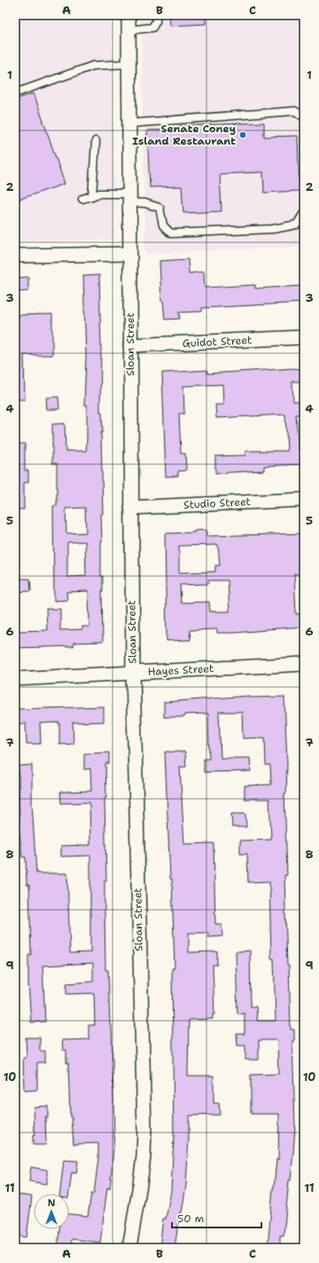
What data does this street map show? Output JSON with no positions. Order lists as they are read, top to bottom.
{
  "streets": {
    "street": [
      "Guidot Street",
      "Sloan Street",
      "Studio Street",
      "Hayes Street"
    ]
  },
  "crossings": [
    ["Guidot Street", "Sloan Street"],
    ["Sloan Street", "Studio Street"],
    ["Sloan Street", "Hayes Street"]
  ],
  "places": ["Senate Coney Island Restaurant"],
  "scale_bar": "50 m",
  "north": "top",
  "grid": {
    "columns": ["A", "B", "C"],
    "rows": [
      "1",
      "2",
      "3",
      "4",
      "5",
      "6",
      "7",
      "8",
      "9",
      "10",
      "11"
    ]
  }
}
